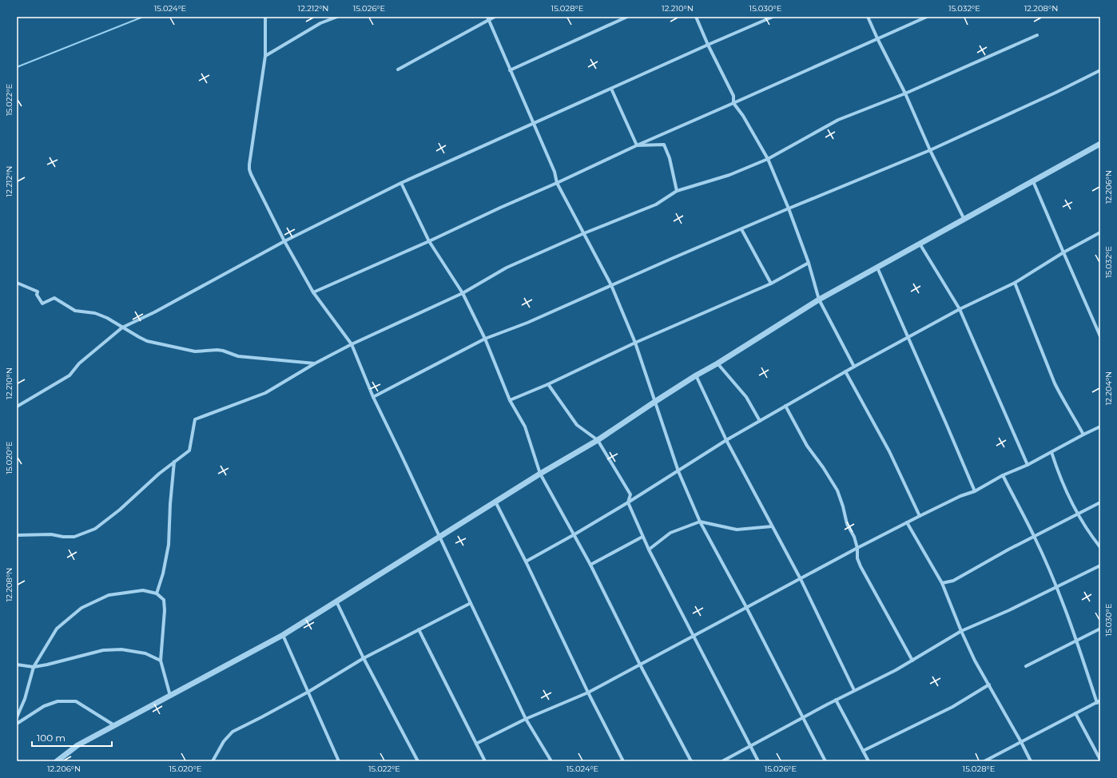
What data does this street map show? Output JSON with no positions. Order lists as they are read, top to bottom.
{
  "scale_bar": "100 m",
  "coordinates": [
    "15.024°E",
    "12.212°N",
    "15.026°E",
    "15.028°E",
    "12.210°N",
    "15.030°E",
    "15.032°E",
    "12.208°N",
    "15.022°E",
    "12.206°N",
    "12.204°N",
    "15.020°E"
  ]
}
